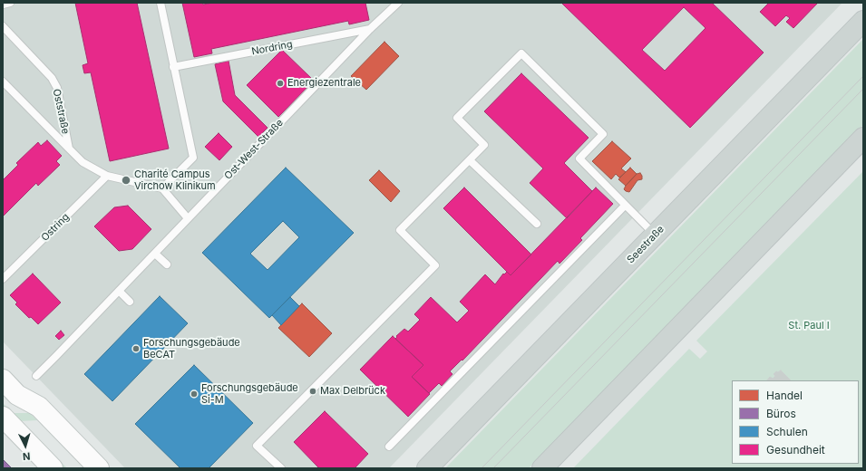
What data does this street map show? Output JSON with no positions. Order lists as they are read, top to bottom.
{
  "streets": {
    "main road": ["Seestraße"],
    "lane": [
      "Nordring",
      "Oststraße",
      "Ost-West-Straße",
      "Ostring"
    ]
  },
  "crossings": [
    ["Nordring", "Ost-West-Straße"]
  ],
  "parks": ["St. Paul I"],
  "places": [
    "Energiezentrale",
    "Charité Campus Virchow Klinikum",
    "Forschungsgebäude BeCAT",
    "Max Delbrück",
    "Forschungsgebäude Si-M"
  ],
  "legend": [
    "Handel",
    "Büros",
    "Schulen",
    "Gesundheit"
  ],
  "north": "bottom"
}
